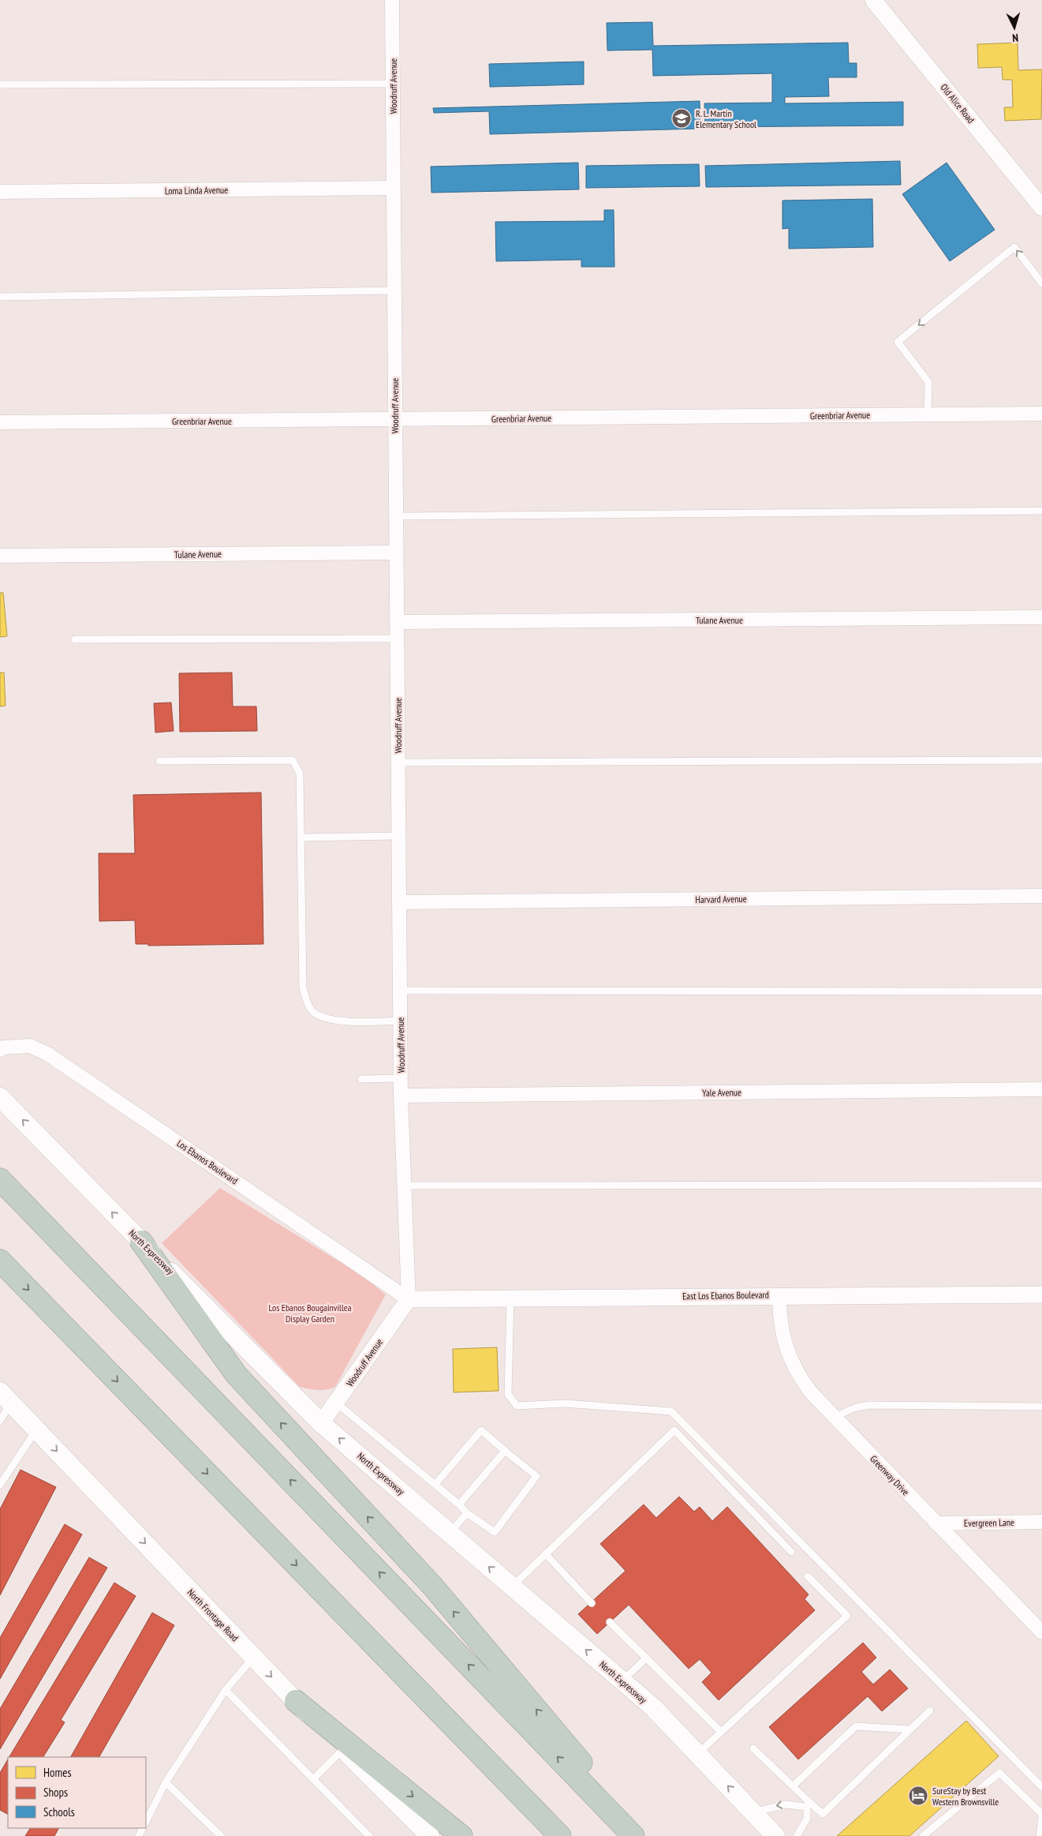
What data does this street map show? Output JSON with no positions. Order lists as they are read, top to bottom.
{
  "streets": {
    "main road": ["North Expressway", "North Frontage Road"],
    "street": [
      "Woodruff Avenue",
      "Old Alice Road",
      "Loma Linda Avenue",
      "Greenbriar Avenue",
      "Tulane Avenue",
      "Harvard Avenue",
      "Yale Avenue",
      "Los Ebanos Boulevard",
      "East Los Ebanos Boulevard",
      "Greenway Drive",
      "Evergreen Lane"
    ]
  },
  "crossings": [
    ["Woodruff Avenue", "Loma Linda Avenue"],
    ["Woodruff Avenue", "Greenbriar Avenue"],
    ["Woodruff Avenue", "Tulane Avenue"],
    ["Woodruff Avenue", "Harvard Avenue"],
    ["Woodruff Avenue", "Yale Avenue"],
    ["Woodruff Avenue", "Los Ebanos Boulevard"],
    ["Woodruff Avenue", "North Expressway"],
    ["Woodruff Avenue", "East Los Ebanos Boulevard"],
    ["Los Ebanos Boulevard", "East Los Ebanos Boulevard"],
    ["East Los Ebanos Boulevard", "Greenway Drive"],
    ["Greenway Drive", "Evergreen Lane"]
  ],
  "one_way": ["North Expressway", "North Frontage Road"],
  "parks": ["Los Ebanos Bougainvillea Display Garden"],
  "places": {
    "school or university": ["R. L. Martin Elementary School"],
    "hotel": ["SureStay by Best Western Brownsville"]
  },
  "legend": ["Homes", "Shops", "Schools"],
  "north": "bottom"
}
